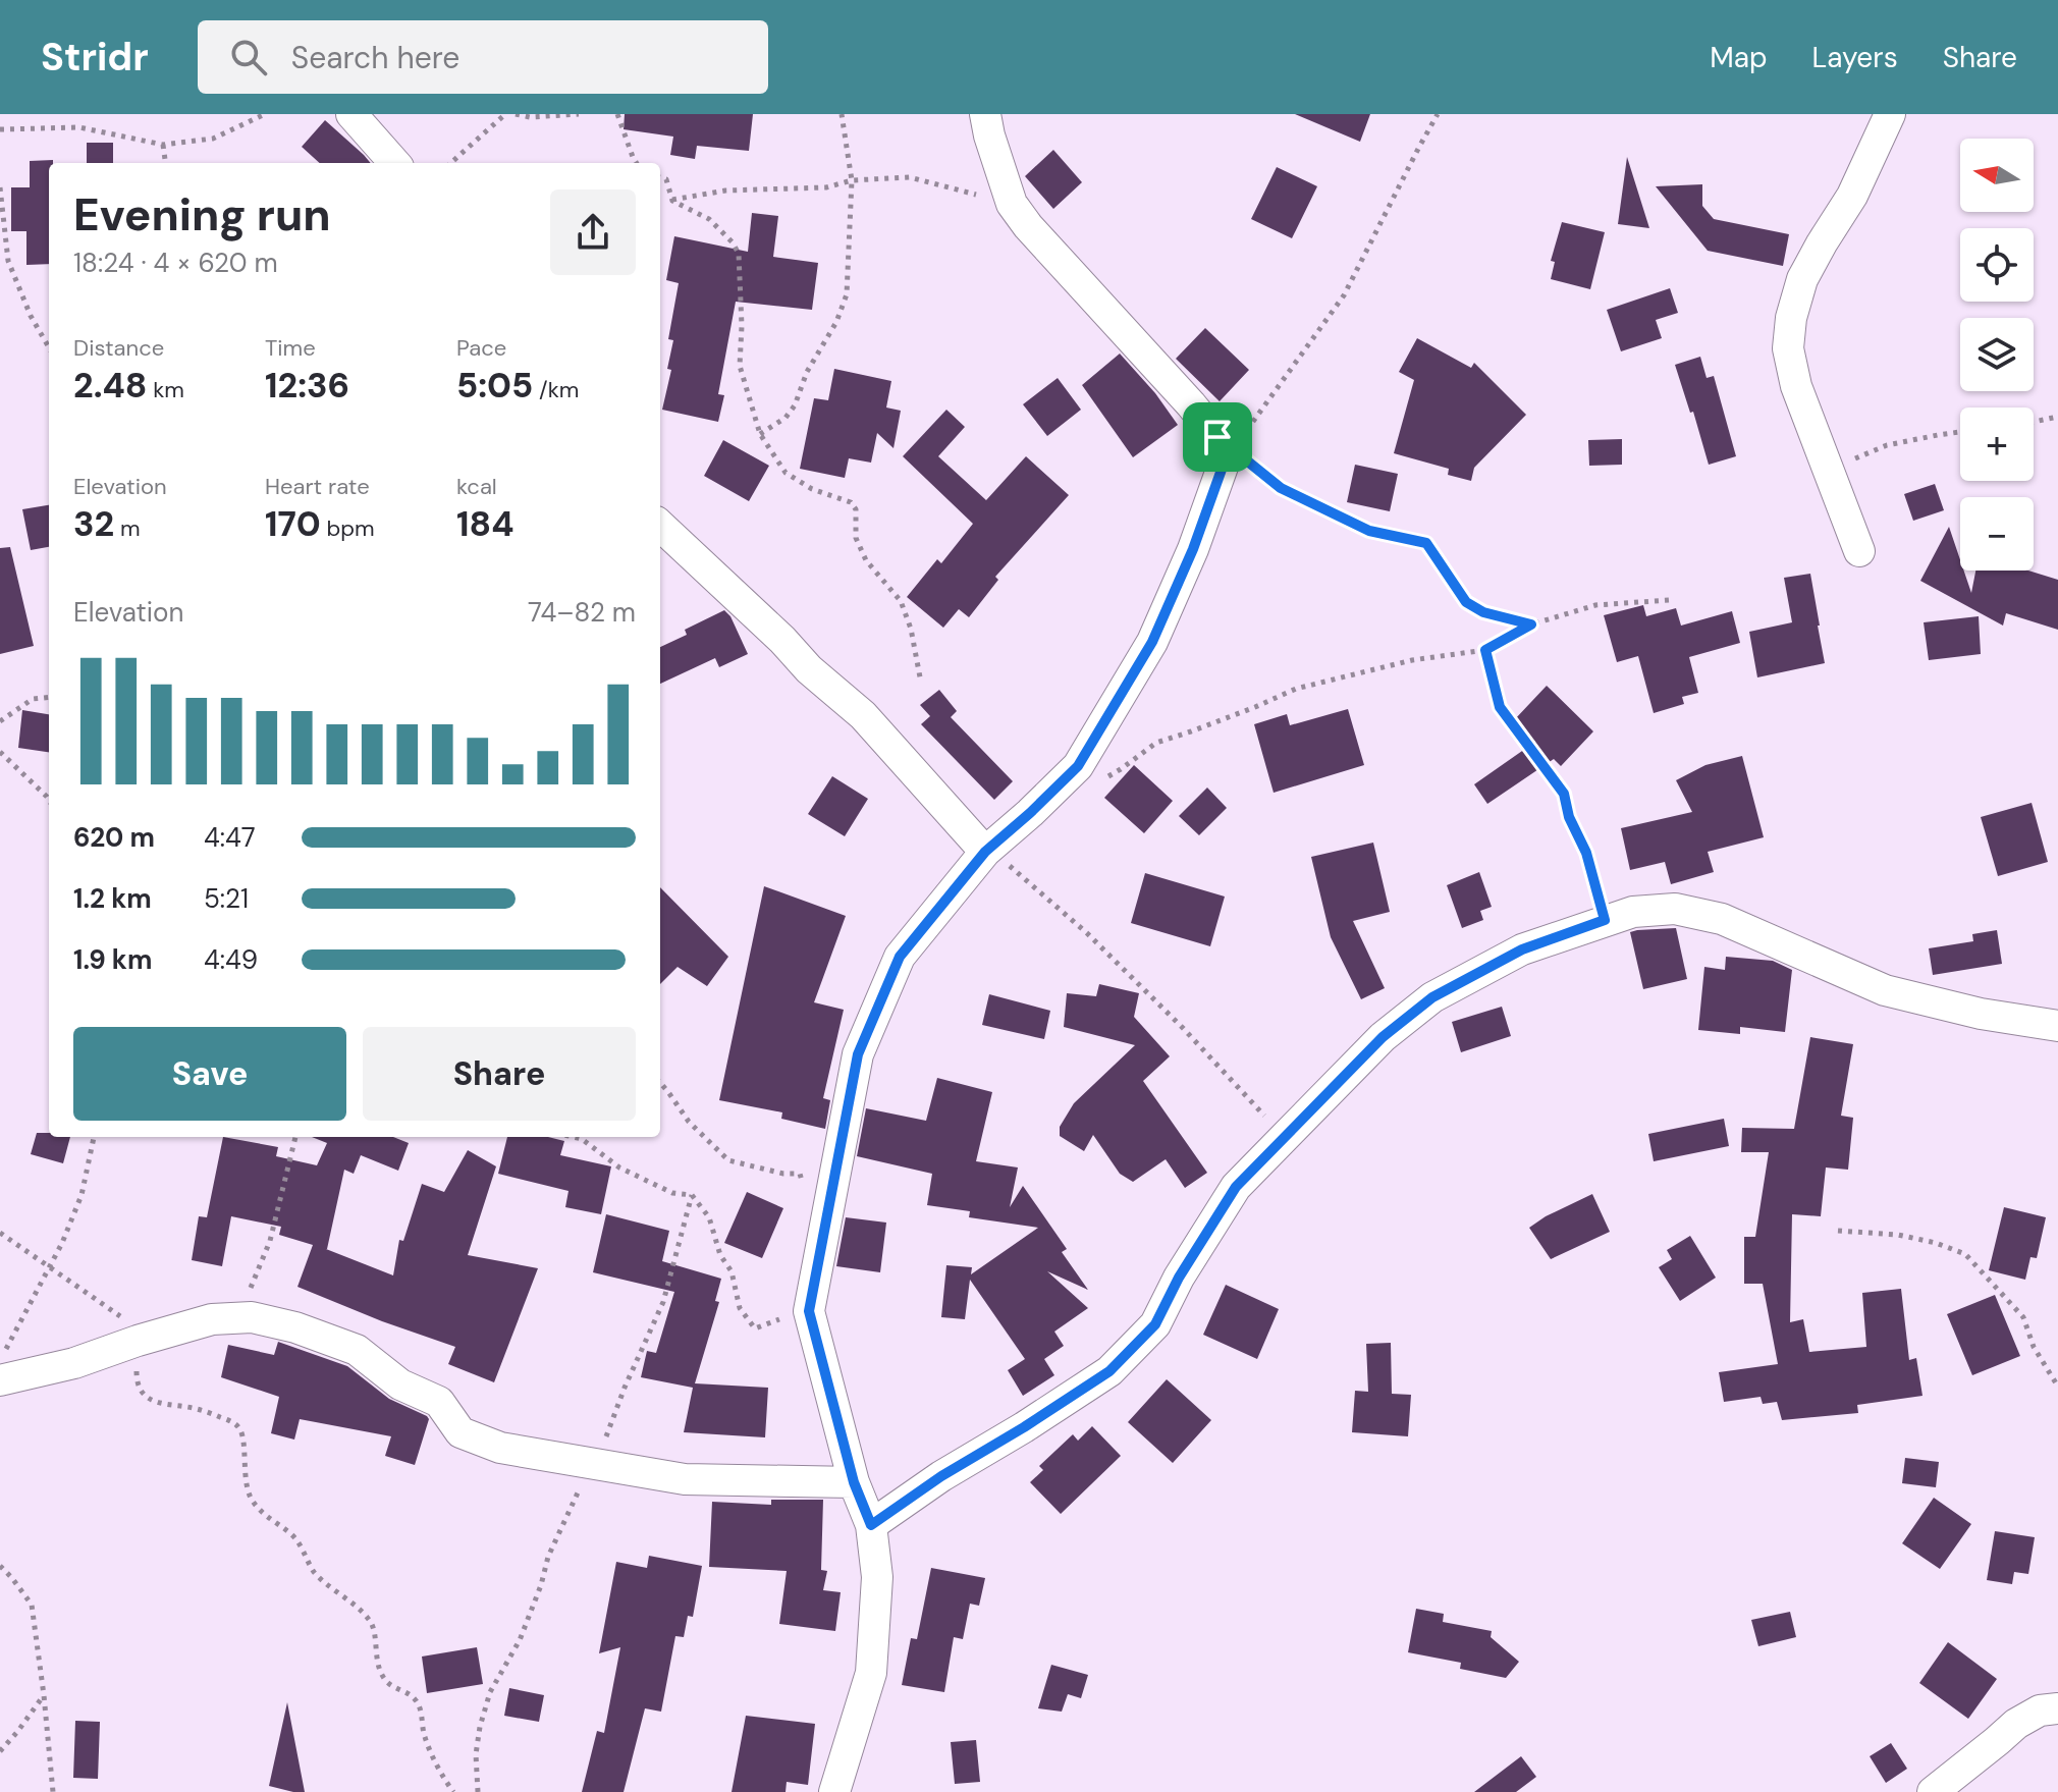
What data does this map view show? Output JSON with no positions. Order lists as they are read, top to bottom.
{
  "north": "left",
  "page": {
    "header": "Stridr",
    "search": "Search here",
    "nav": ["Map", "Layers", "Share"],
    "map_buttons": ["+", "−"],
    "heading": ["Evening run", "18:24 · 4 × 620 m"],
    "stats": [
      ["Distance", "2.48 km"],
      ["Time", "12:36"],
      ["Pace", "5:05 /km"],
      ["Elevation", "32 m"],
      ["Heart rate", "170 bpm"],
      ["kcal", "184"]
    ],
    "chart": ["Elevation", "74–82 m"],
    "list": [
      {
        "name": "620 m",
        "note": "4:47"
      },
      {
        "name": "1.2 km",
        "note": "5:21"
      },
      {
        "name": "1.9 km",
        "note": "4:49"
      }
    ],
    "buttons": ["Save", "Share"]
  }
}
